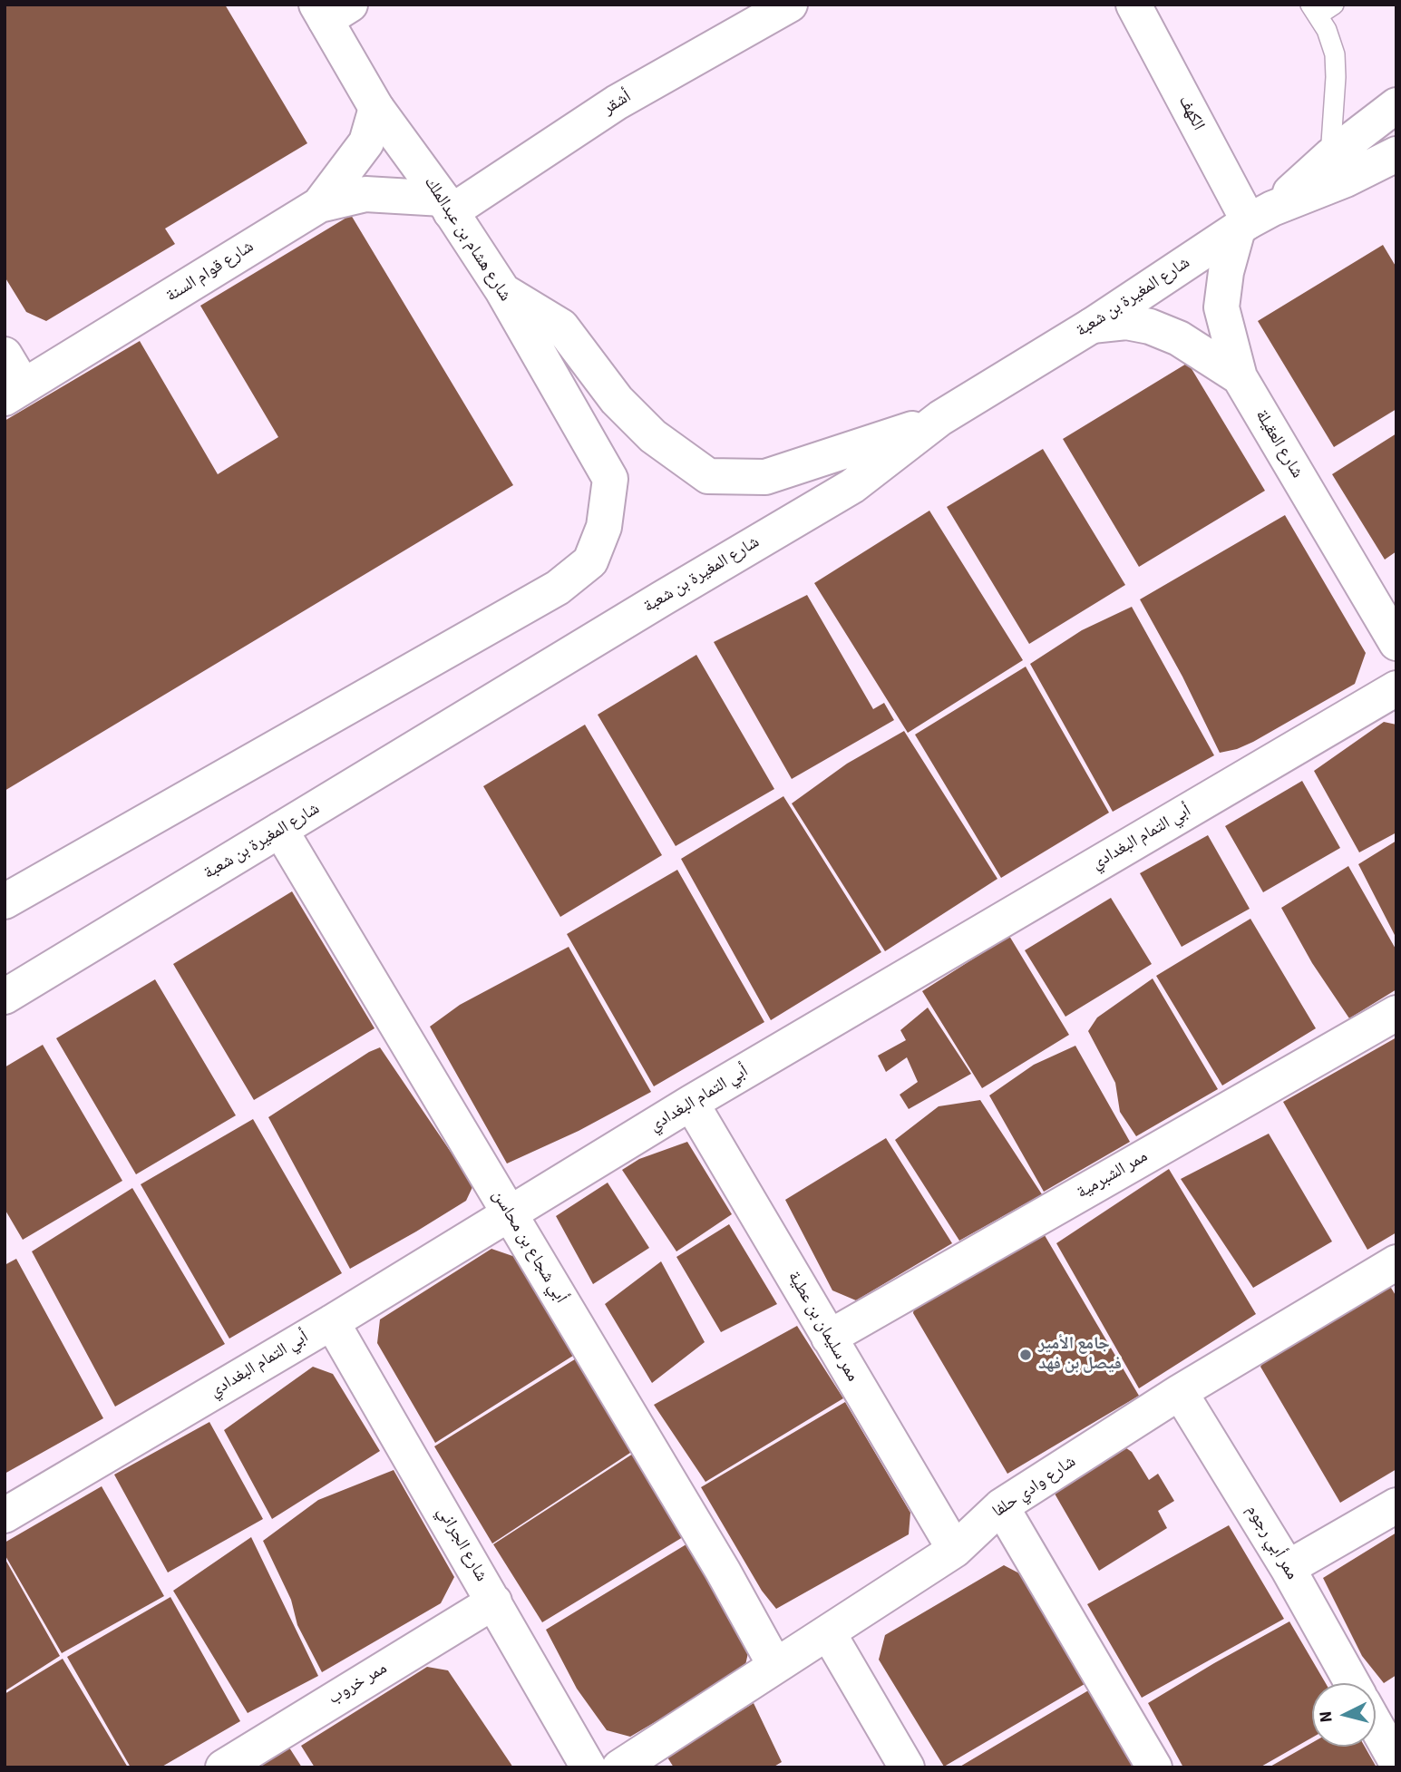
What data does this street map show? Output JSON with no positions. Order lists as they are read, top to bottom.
{
  "streets": {
    "street": [
      "أشقر",
      "الكهف",
      "شارع هشام بن عبدالملك",
      "شارع قوام السنة",
      "شارع المغيرة بن شعبة",
      "شارع العقيلة",
      "أبي التمام البغدادي",
      "ممر الشبرمية",
      "أبي شجاع بن محاسن",
      "ممر سليمان بن عطية",
      "شارع وادي حلفا",
      "ممر أبي رجوم",
      "شارع الجراني",
      "ممر خروب"
    ]
  },
  "crossings": [
    ["أشقر", "شارع هشام بن عبدالملك"],
    ["الكهف", "شارع المغيرة بن شعبة"],
    ["الكهف", "شارع العقيلة"],
    ["شارع هشام بن عبدالملك", "شارع قوام السنة"],
    ["شارع المغيرة بن شعبة", "شارع العقيلة"],
    ["شارع المغيرة بن شعبة", "أبي شجاع بن محاسن"],
    ["أبي التمام البغدادي", "أبي شجاع بن محاسن"],
    ["أبي التمام البغدادي", "ممر سليمان بن عطية"],
    ["أبي التمام البغدادي", "شارع الجراني"],
    ["ممر الشبرمية", "ممر سليمان بن عطية"],
    ["أبي شجاع بن محاسن", "شارع وادي حلفا"],
    ["ممر سليمان بن عطية", "شارع وادي حلفا"],
    ["شارع وادي حلفا", "ممر أبي رجوم"],
    ["شارع الجراني", "ممر خروب"]
  ],
  "places": ["جامع الأمير فيصل بن فهد"],
  "north": "left"
}
